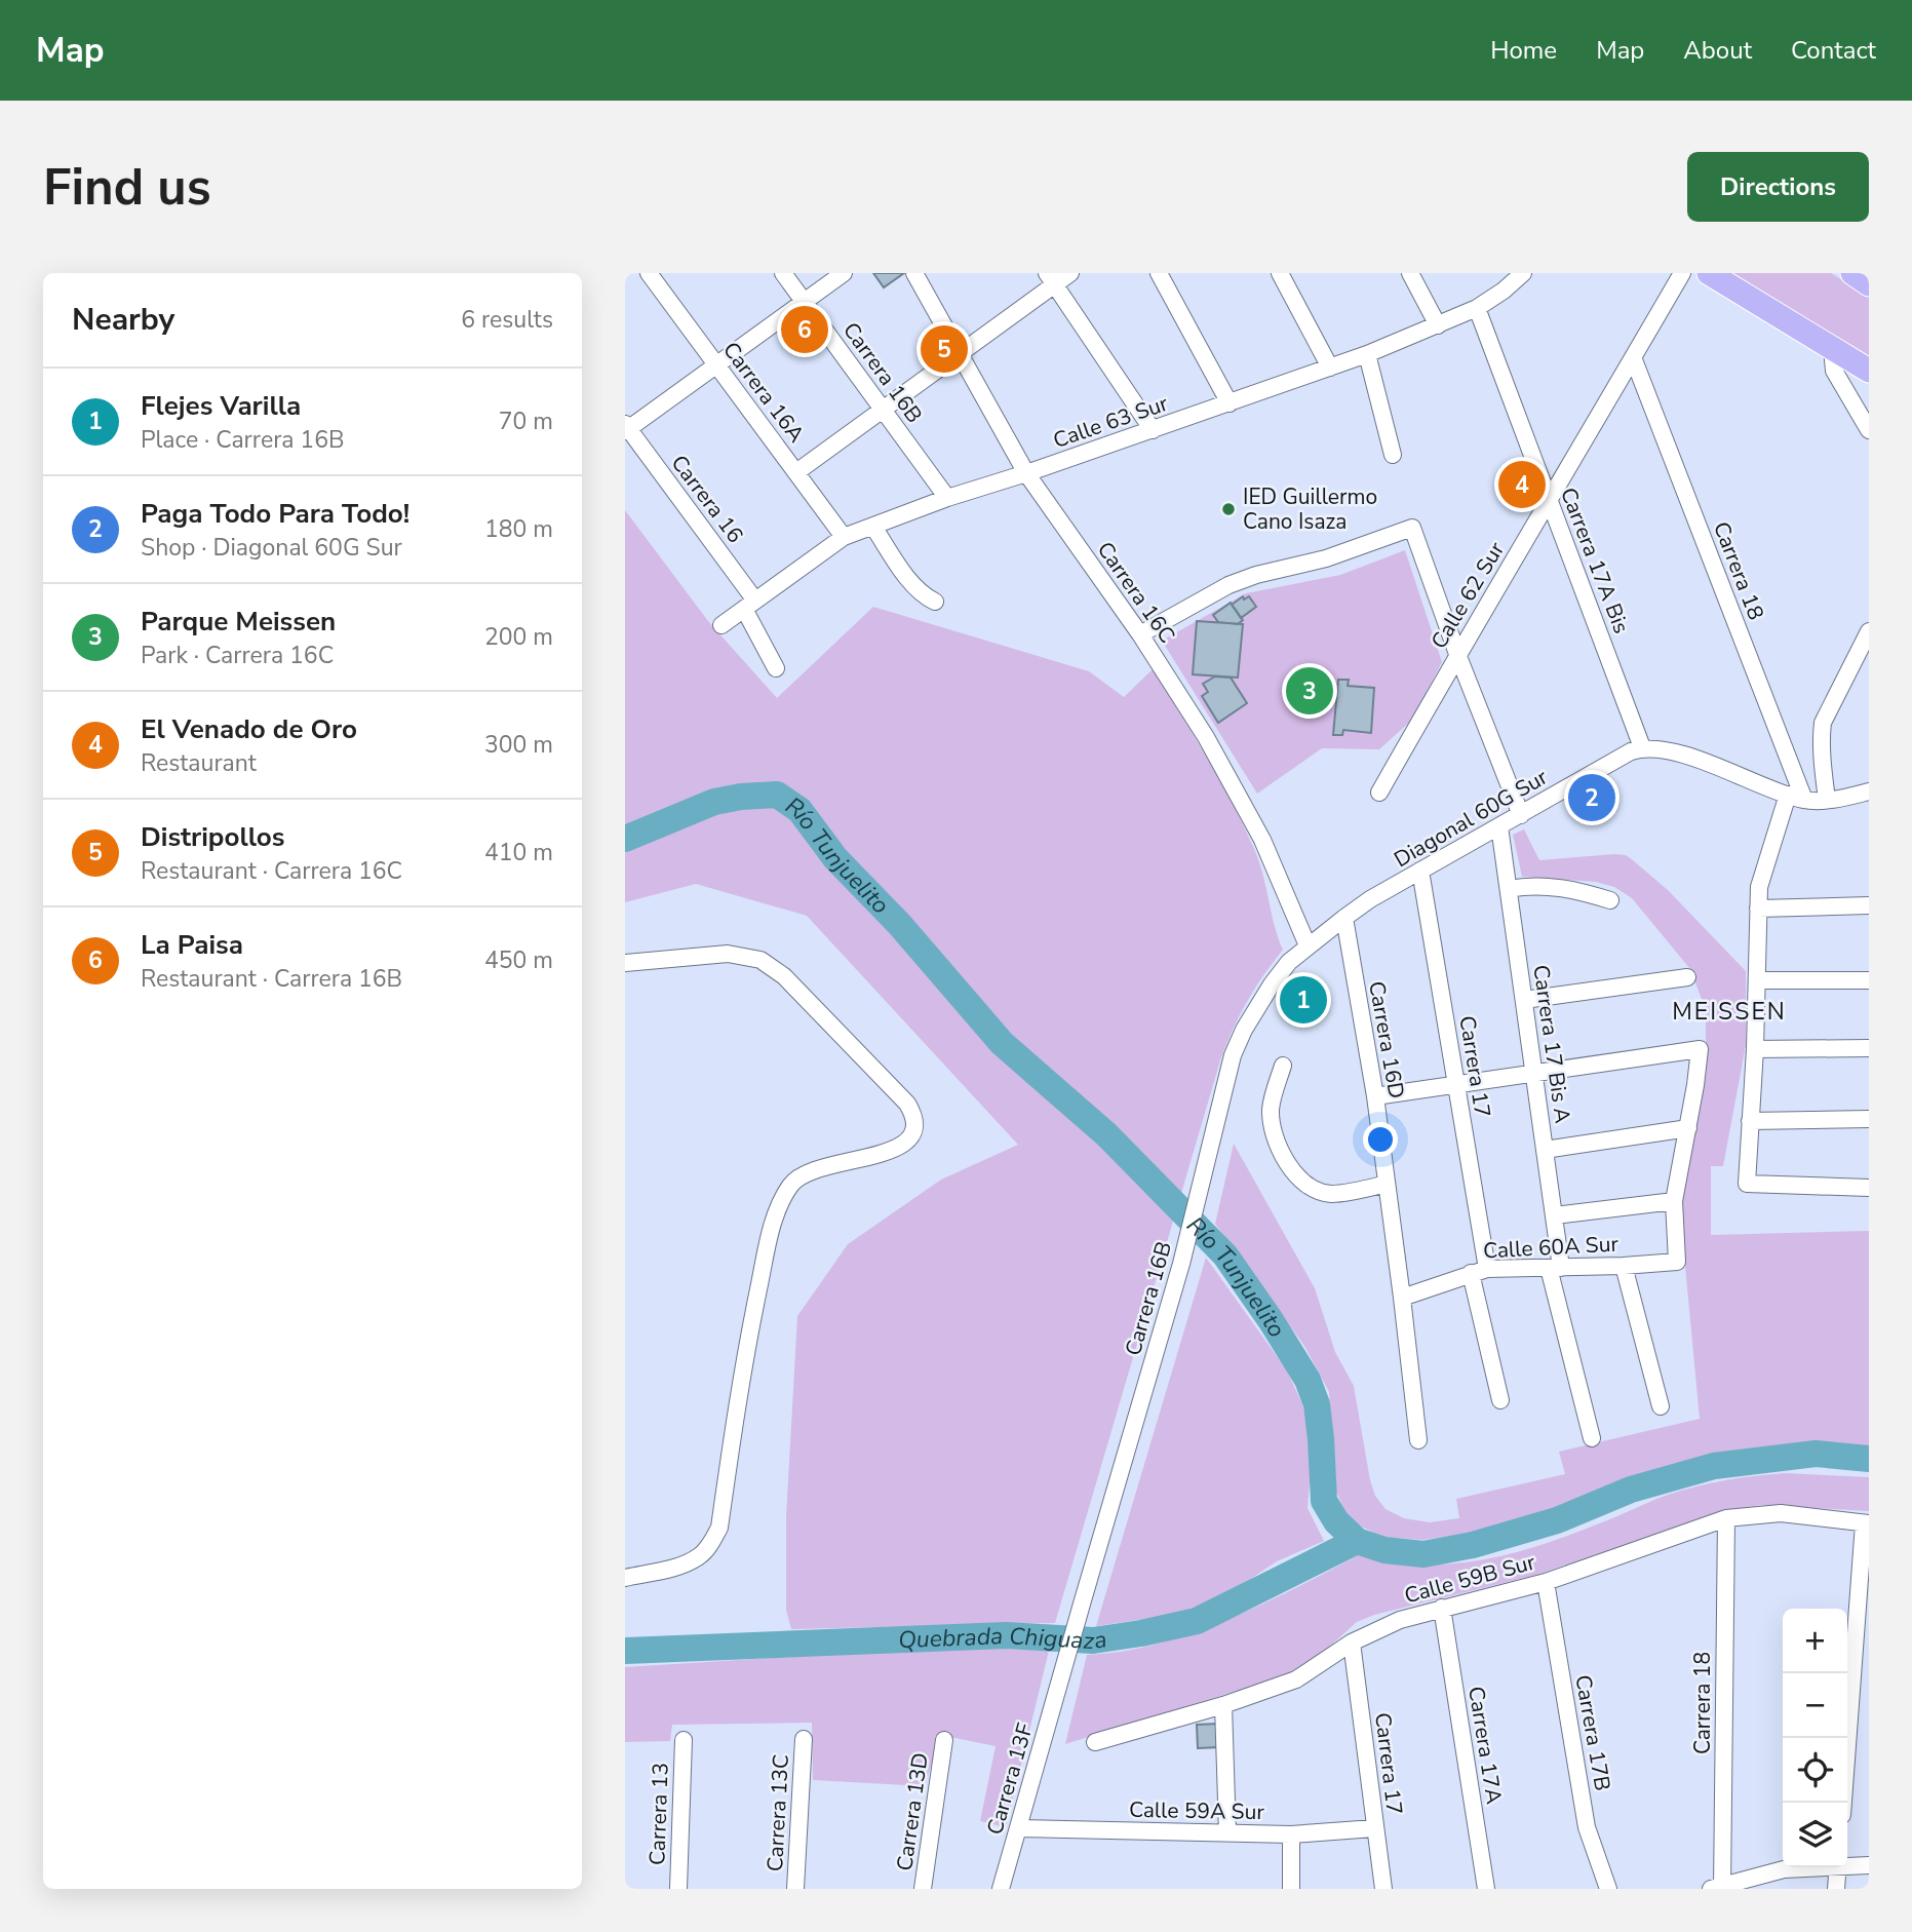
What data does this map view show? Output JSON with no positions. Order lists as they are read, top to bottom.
{
  "streets": {
    "street": [
      "Carrera 16B",
      "Carrera 16A",
      "Calle 63 Sur",
      "Carrera 16",
      "Carrera 17A Bis",
      "Carrera 18",
      "Carrera 16C",
      "Calle 62 Sur",
      "Diagonal 60G Sur",
      "Carrera 16D",
      "Carrera 17 Bis A",
      "Carrera 17",
      "Calle 60A Sur",
      "Calle 59B Sur",
      "Carrera 17B",
      "Carrera 17A",
      "Carrera 13F",
      "Calle 59A Sur",
      "Carrera 13D",
      "Carrera 13C",
      "Carrera 13"
    ]
  },
  "crossings": [
    ["Carrera 16B", "Calle 63 Sur"],
    ["Carrera 16B", "Carrera 16C"],
    ["Carrera 16B", "Diagonal 60G Sur"],
    ["Carrera 16B", "Carrera 13F"],
    ["Carrera 16A", "Calle 63 Sur"],
    ["Calle 63 Sur", "Carrera 16"],
    ["Calle 63 Sur", "Carrera 17A Bis"],
    ["Calle 63 Sur", "Carrera 16C"],
    ["Carrera 17A Bis", "Calle 62 Sur"],
    ["Carrera 17A Bis", "Diagonal 60G Sur"],
    ["Carrera 18", "Calle 62 Sur"],
    ["Carrera 18", "Calle 59B Sur"],
    ["Carrera 16C", "Diagonal 60G Sur"],
    ["Diagonal 60G Sur", "Carrera 16D"],
    ["Diagonal 60G Sur", "Carrera 17 Bis A"],
    ["Diagonal 60G Sur", "Carrera 17"],
    ["Carrera 16D", "Calle 60A Sur"],
    ["Carrera 17 Bis A", "Calle 60A Sur"],
    ["Carrera 17", "Calle 60A Sur"],
    ["Carrera 17", "Calle 59B Sur"],
    ["Carrera 17", "Calle 59A Sur"],
    ["Calle 59B Sur", "Carrera 17B"],
    ["Calle 59B Sur", "Carrera 17A"],
    ["Carrera 13F", "Calle 59A Sur"]
  ],
  "districts": ["MEISSEN"],
  "water": ["Río Tunjuelito", "Quebrada Chiguaza"],
  "places": ["IED Guillermo Cano Isaza"],
  "page": {
    "header": "Map",
    "nav": [
      "Home",
      "Map",
      "About",
      "Contact"
    ],
    "buttons": "Directions",
    "title": "Find us",
    "heading": ["Nearby", "6 results"],
    "pins": [
      "6",
      "5",
      "4",
      "3",
      "2",
      "1"
    ],
    "list": [
      {
        "mark": "1",
        "name": "Flejes Varilla",
        "note": "Place · Carrera 16B",
        "value": "70 m"
      },
      {
        "mark": "2",
        "name": "Paga Todo Para Todo!",
        "note": "Shop · Diagonal 60G Sur",
        "value": "180 m"
      },
      {
        "mark": "3",
        "name": "Parque Meissen",
        "note": "Park · Carrera 16C",
        "value": "200 m"
      },
      {
        "mark": "4",
        "name": "El Venado de Oro",
        "note": "Restaurant",
        "value": "300 m"
      },
      {
        "mark": "5",
        "name": "Distripollos",
        "note": "Restaurant · Carrera 16C",
        "value": "410 m"
      },
      {
        "mark": "6",
        "name": "La Paisa",
        "note": "Restaurant · Carrera 16B",
        "value": "450 m"
      }
    ],
    "map_buttons": ["+", "−"]
  }
}
